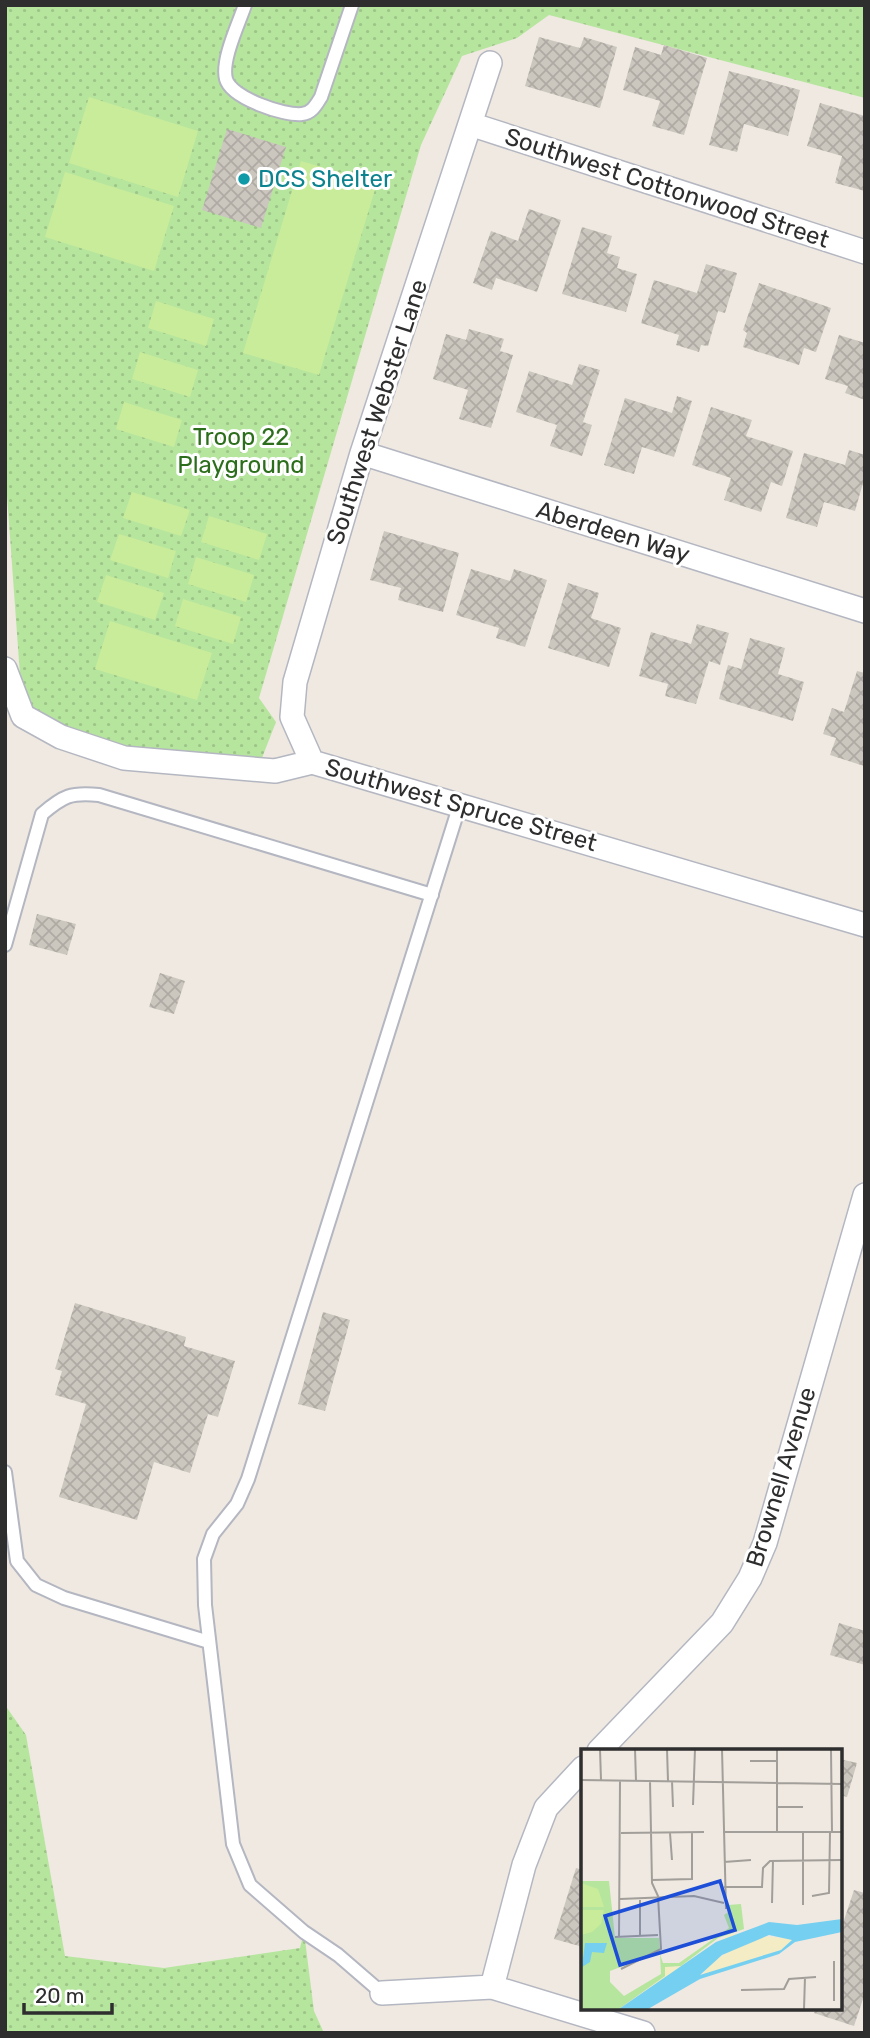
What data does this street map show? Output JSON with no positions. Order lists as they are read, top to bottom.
{
  "streets": {
    "street": [
      "Southwest Cottonwood Street",
      "Southwest Webster Lane",
      "Aberdeen Way",
      "Southwest Spruce Street",
      "Brownell Avenue"
    ]
  },
  "crossings": [
    ["Southwest Cottonwood Street", "Southwest Webster Lane"],
    ["Southwest Webster Lane", "Aberdeen Way"],
    ["Southwest Webster Lane", "Southwest Spruce Street"]
  ],
  "parks": ["Troop 22 Playground"],
  "places": ["DCS Shelter"],
  "scale_bar": "20 m"
}
